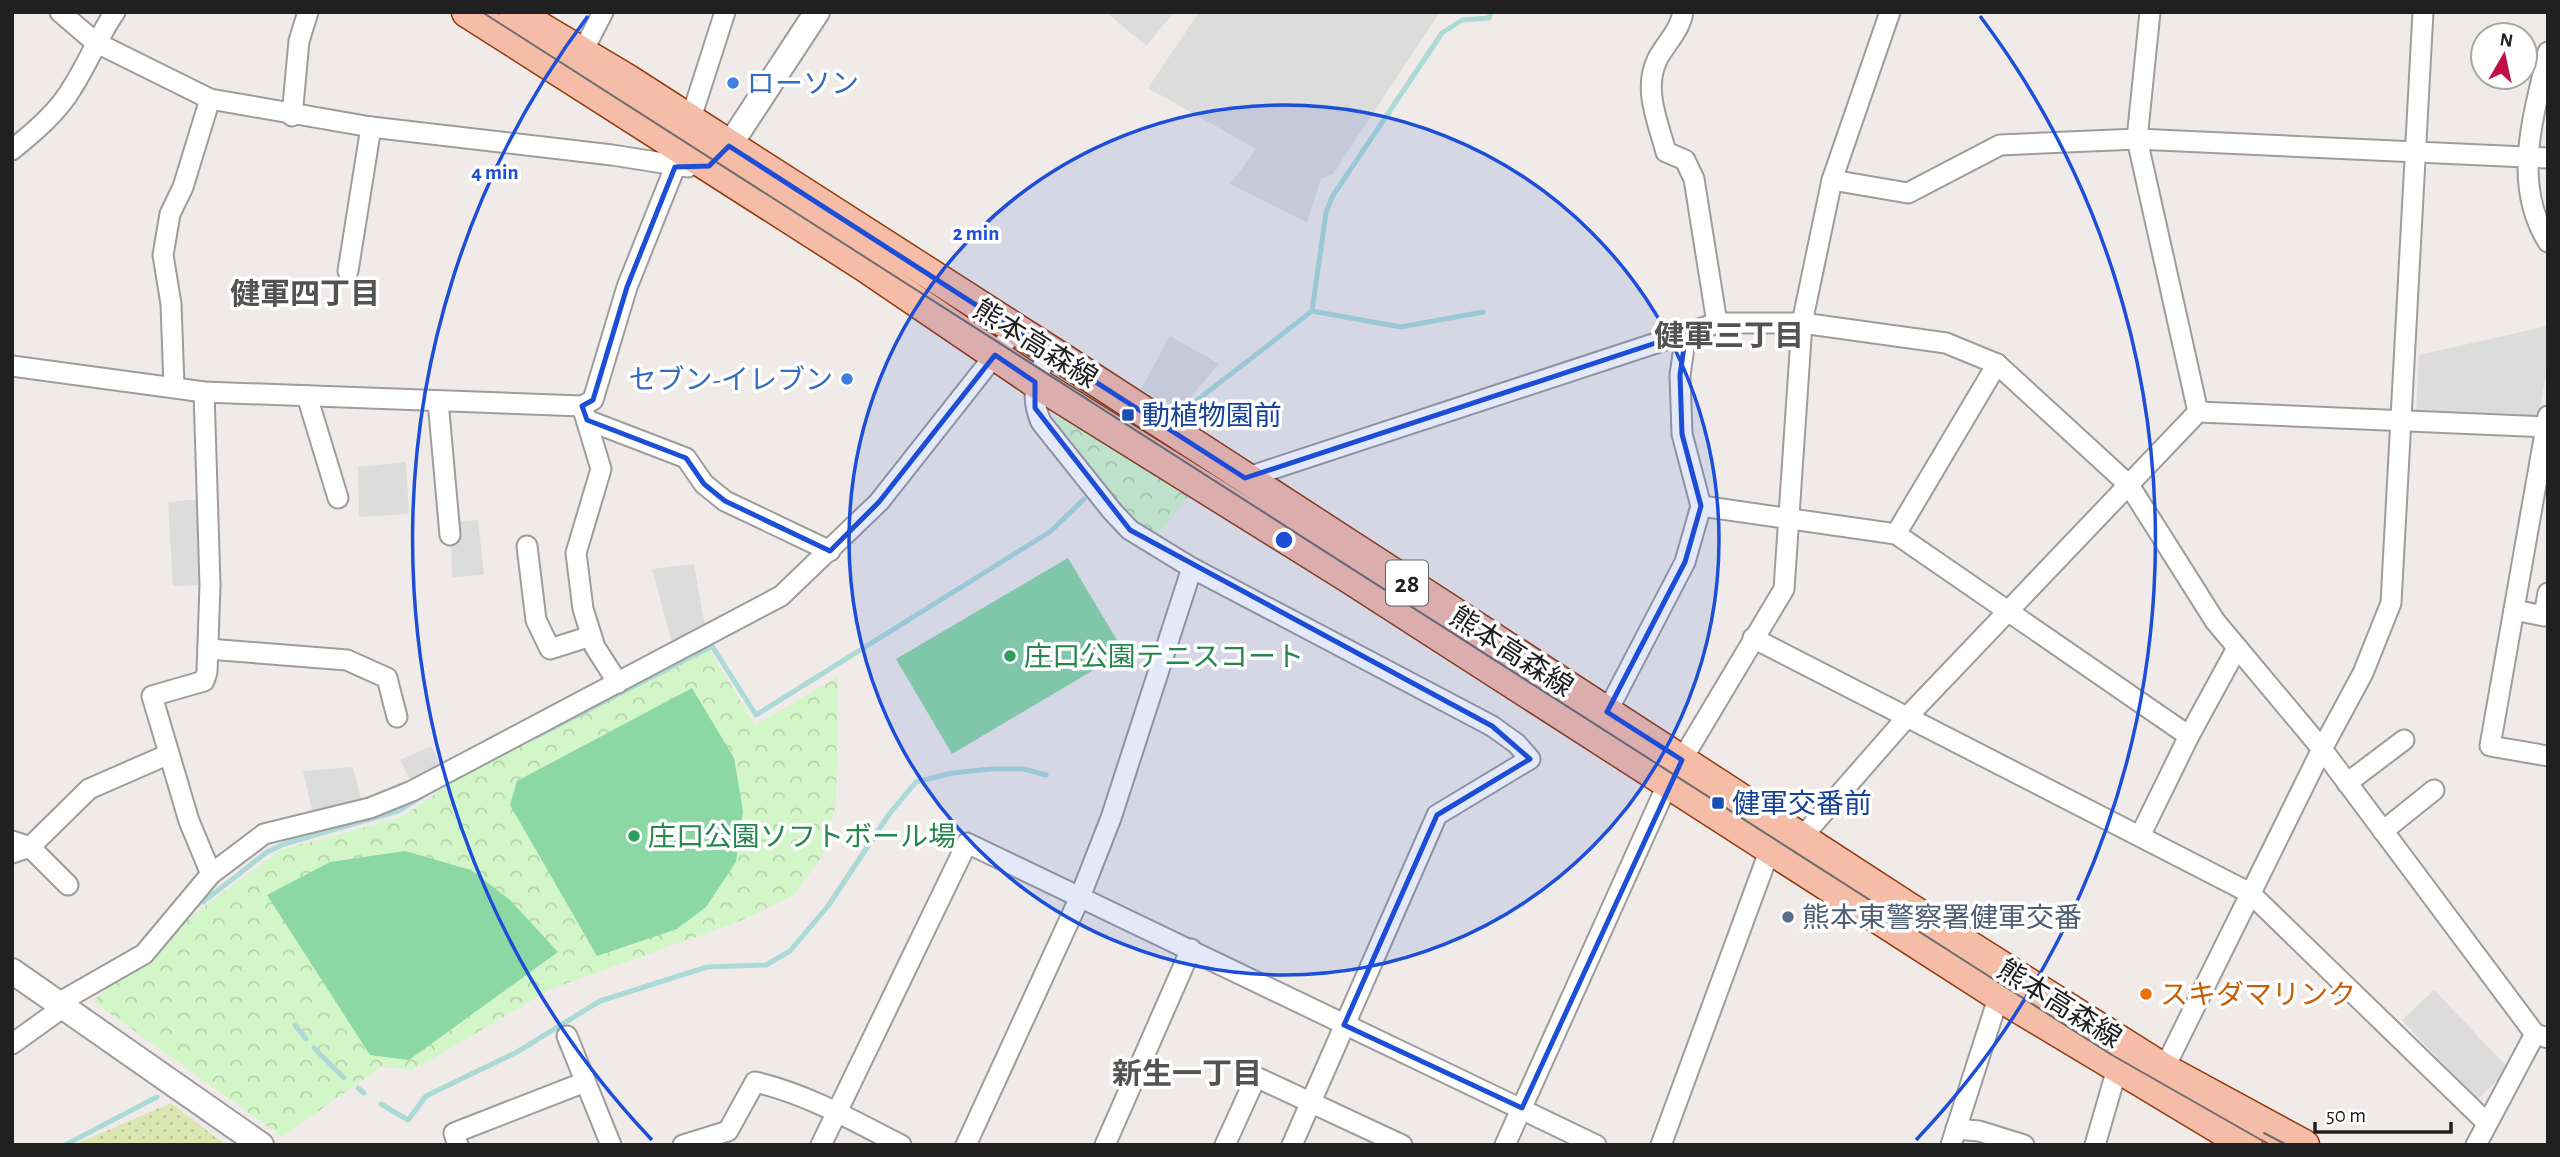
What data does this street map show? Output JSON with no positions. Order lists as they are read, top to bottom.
{
  "streets": {
    "main road": ["熊本高森線", "28"]
  },
  "districts": ["健軍四丁目", "健軍三丁目", "新生一丁目"],
  "places": {
    "other": [
      "ローソン",
      "セブン-イレブン",
      "庄口公園テニスコート",
      "庄口公園ソフトボール場",
      "熊本東警察署健軍交番",
      "スキダマリンク"
    ],
    "transit": ["動植物園前", "健軍交番前"]
  },
  "scale_bar": "50 m",
  "north": "top",
  "rings": ["4 min", "2 min"]
}
